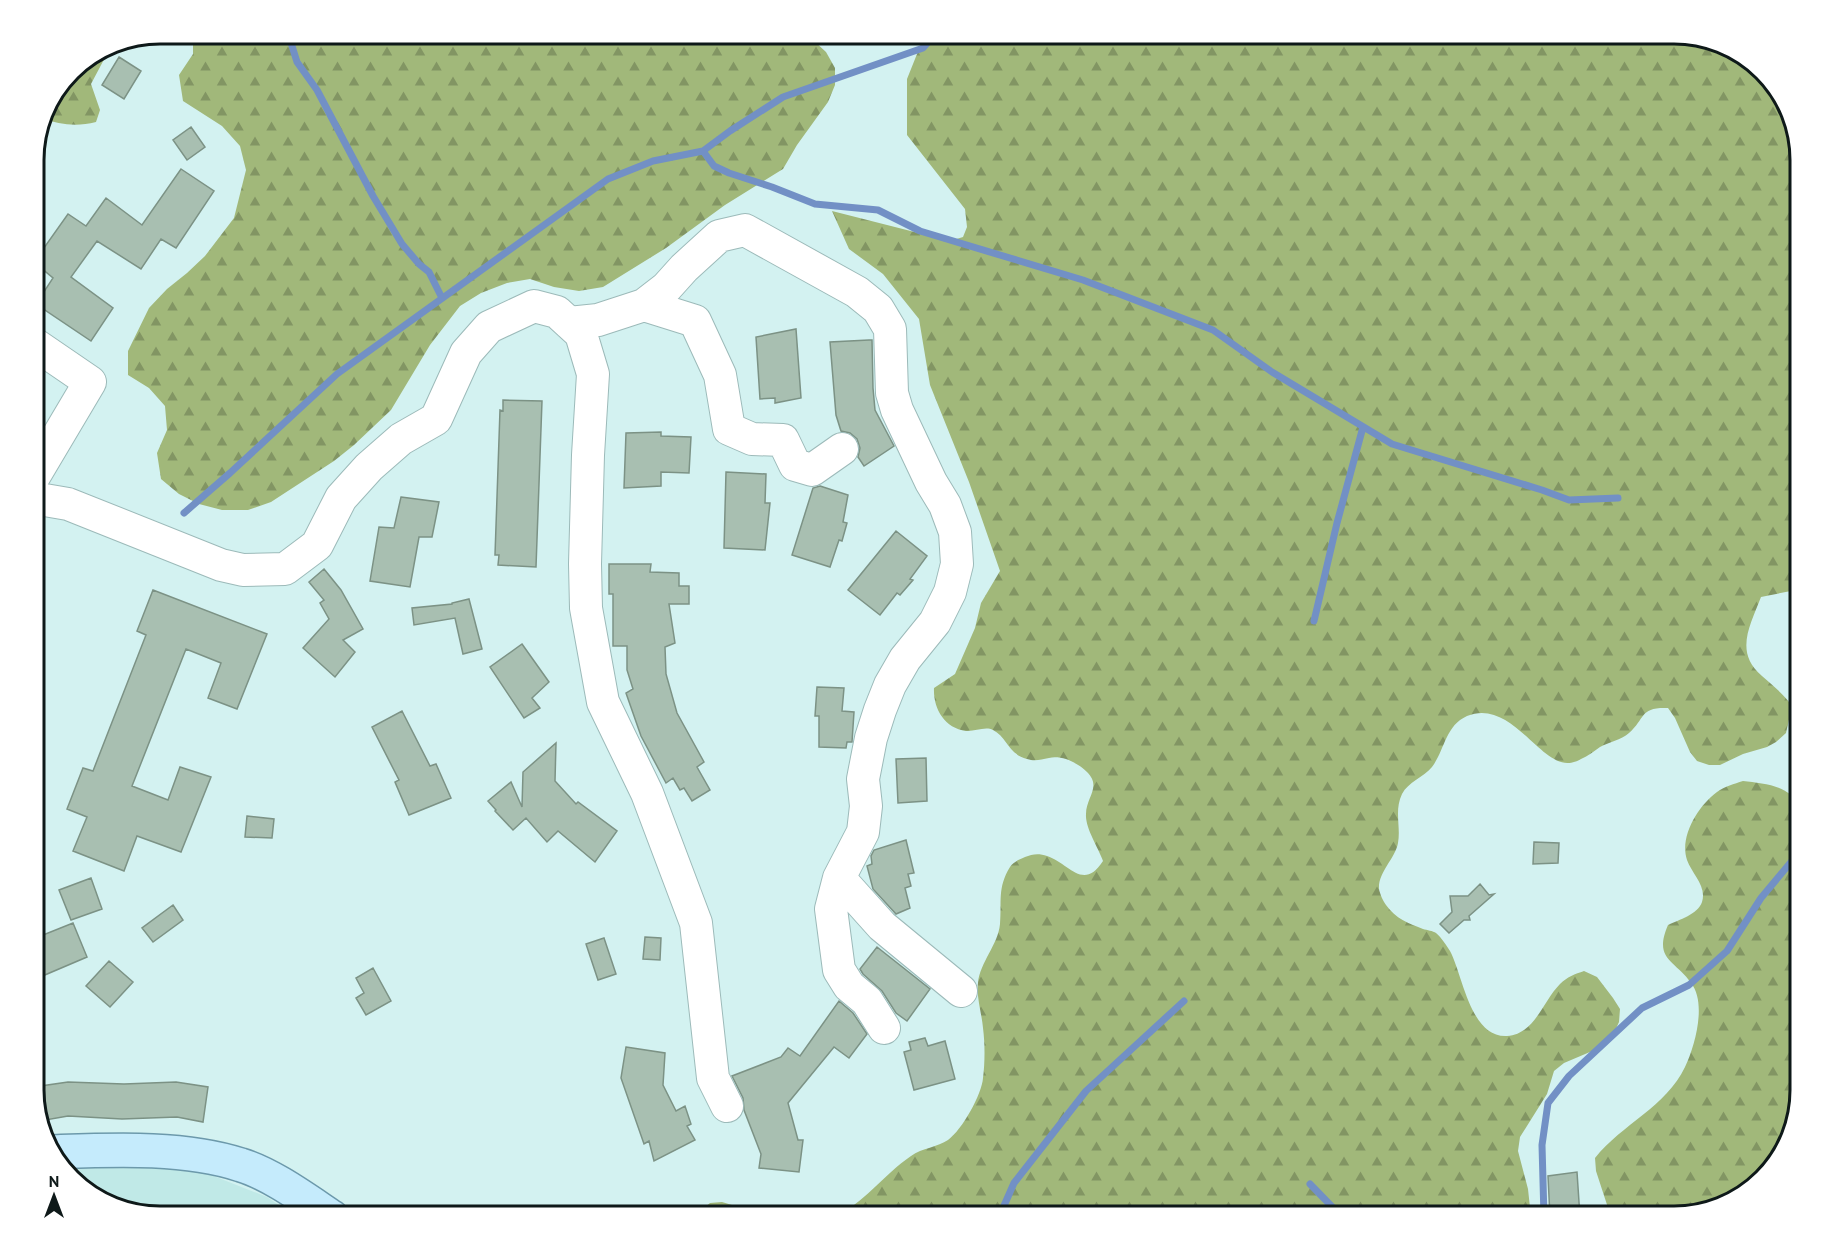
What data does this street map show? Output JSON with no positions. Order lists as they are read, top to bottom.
{
  "north": "top"
}
